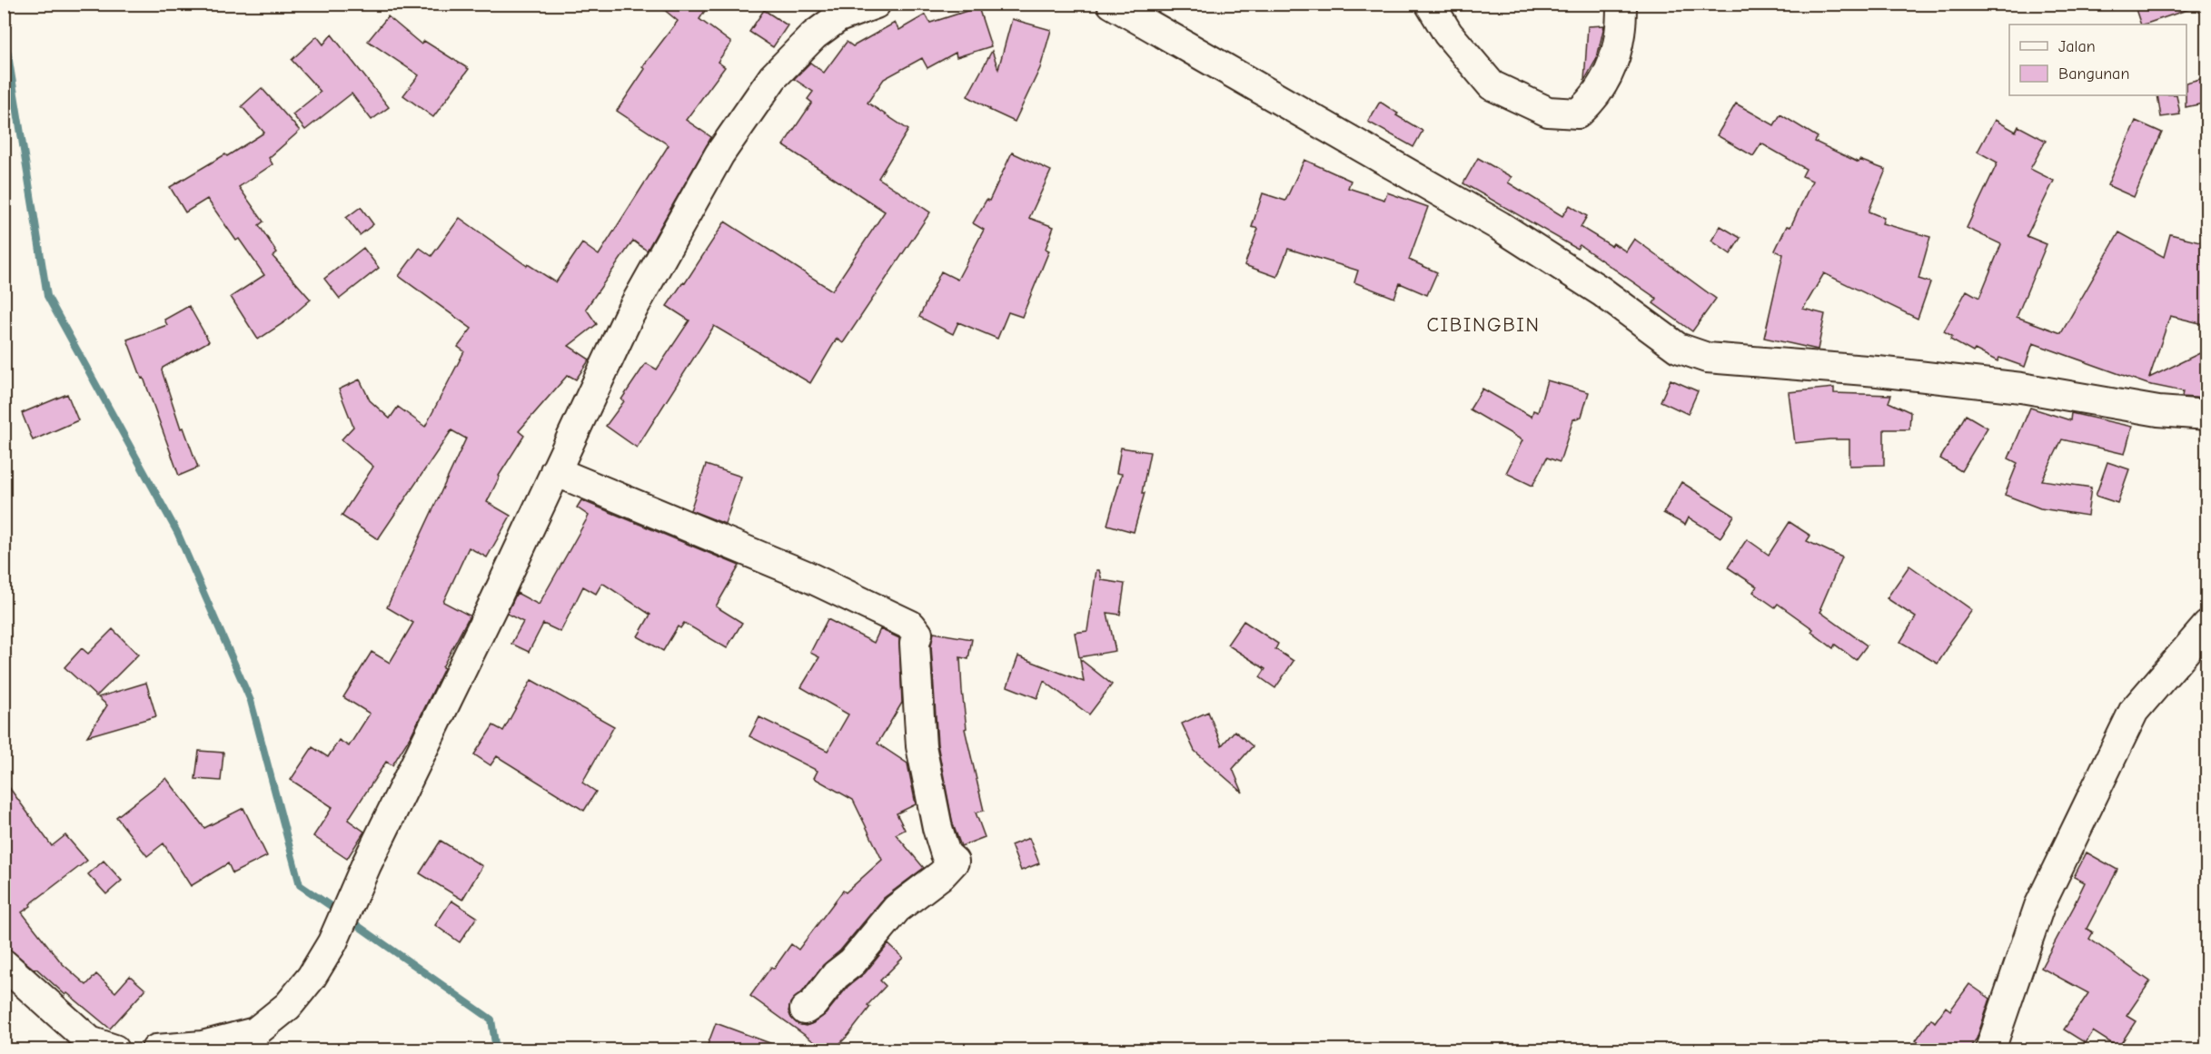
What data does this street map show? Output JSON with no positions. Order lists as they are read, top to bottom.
{
  "districts": ["CIBINGBIN"],
  "legend": ["Jalan", "Bangunan"]
}
